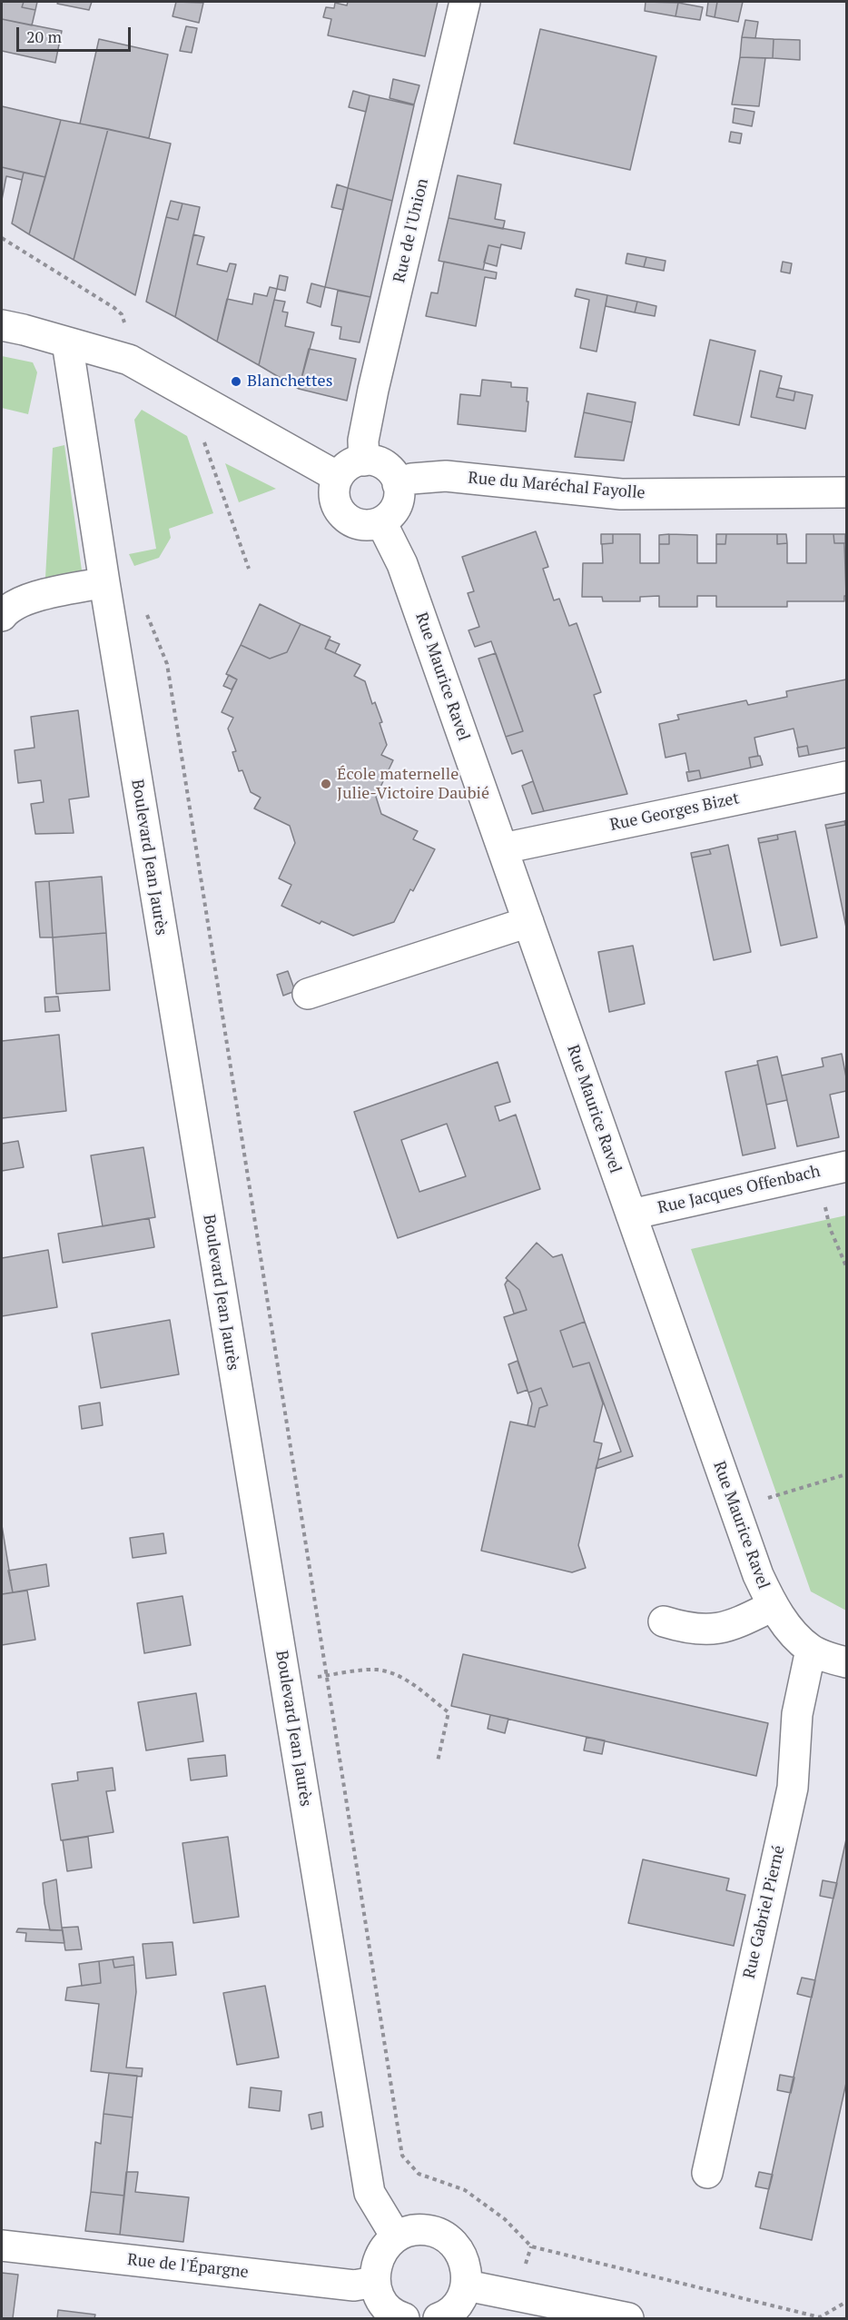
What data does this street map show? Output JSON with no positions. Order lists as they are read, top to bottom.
{
  "streets": {
    "street": [
      "Rue de l'Union",
      "Rue du Maréchal Fayolle",
      "Rue Maurice Ravel",
      "Rue Georges Bizet",
      "Boulevard Jean Jaurès",
      "Rue Jacques Offenbach",
      "Rue Gabriel Pierné",
      "Rue de l'Épargne"
    ]
  },
  "crossings": [
    ["Rue de l'Union", "Rue du Maréchal Fayolle"],
    ["Rue de l'Union", "Rue Maurice Ravel"],
    ["Rue du Maréchal Fayolle", "Rue Maurice Ravel"],
    ["Rue Maurice Ravel", "Rue Georges Bizet"],
    ["Rue Maurice Ravel", "Rue Jacques Offenbach"],
    ["Rue Maurice Ravel", "Rue Gabriel Pierné"]
  ],
  "places": ["Blanchettes", "École maternelle Julie-Victoire Daubié"],
  "scale_bar": "20 m"
}
